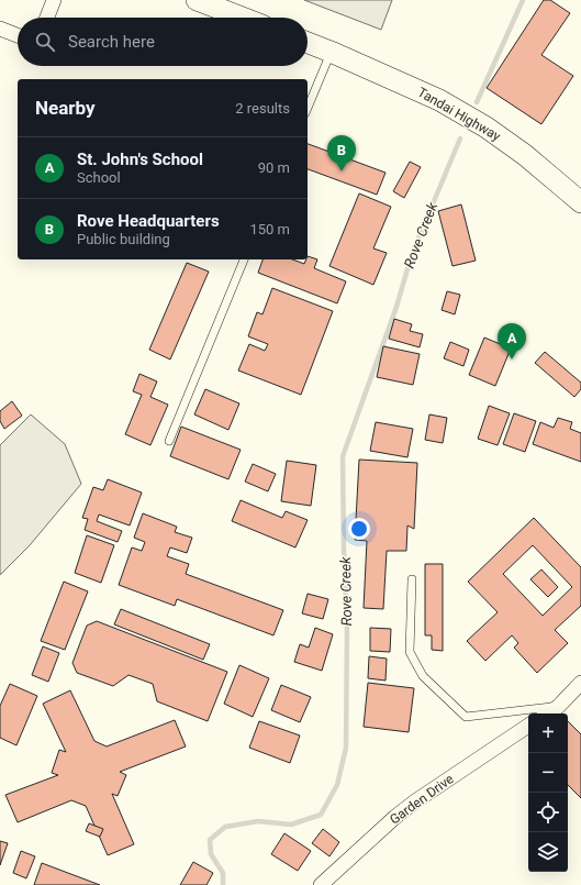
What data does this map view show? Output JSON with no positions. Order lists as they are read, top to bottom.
{
  "streets": {
    "main road": ["Tandai Highway"],
    "street": ["Garden Drive"]
  },
  "water": ["Rove Creek"],
  "page": {
    "search": "Search here",
    "heading": ["Nearby", "2 results"],
    "pins": ["B", "A"],
    "list": [
      {
        "mark": "A",
        "name": "St. John's School",
        "note": "School",
        "value": "90 m"
      },
      {
        "mark": "B",
        "name": "Rove Headquarters",
        "note": "Public building",
        "value": "150 m"
      }
    ],
    "map_buttons": ["+", "−"]
  }
}
